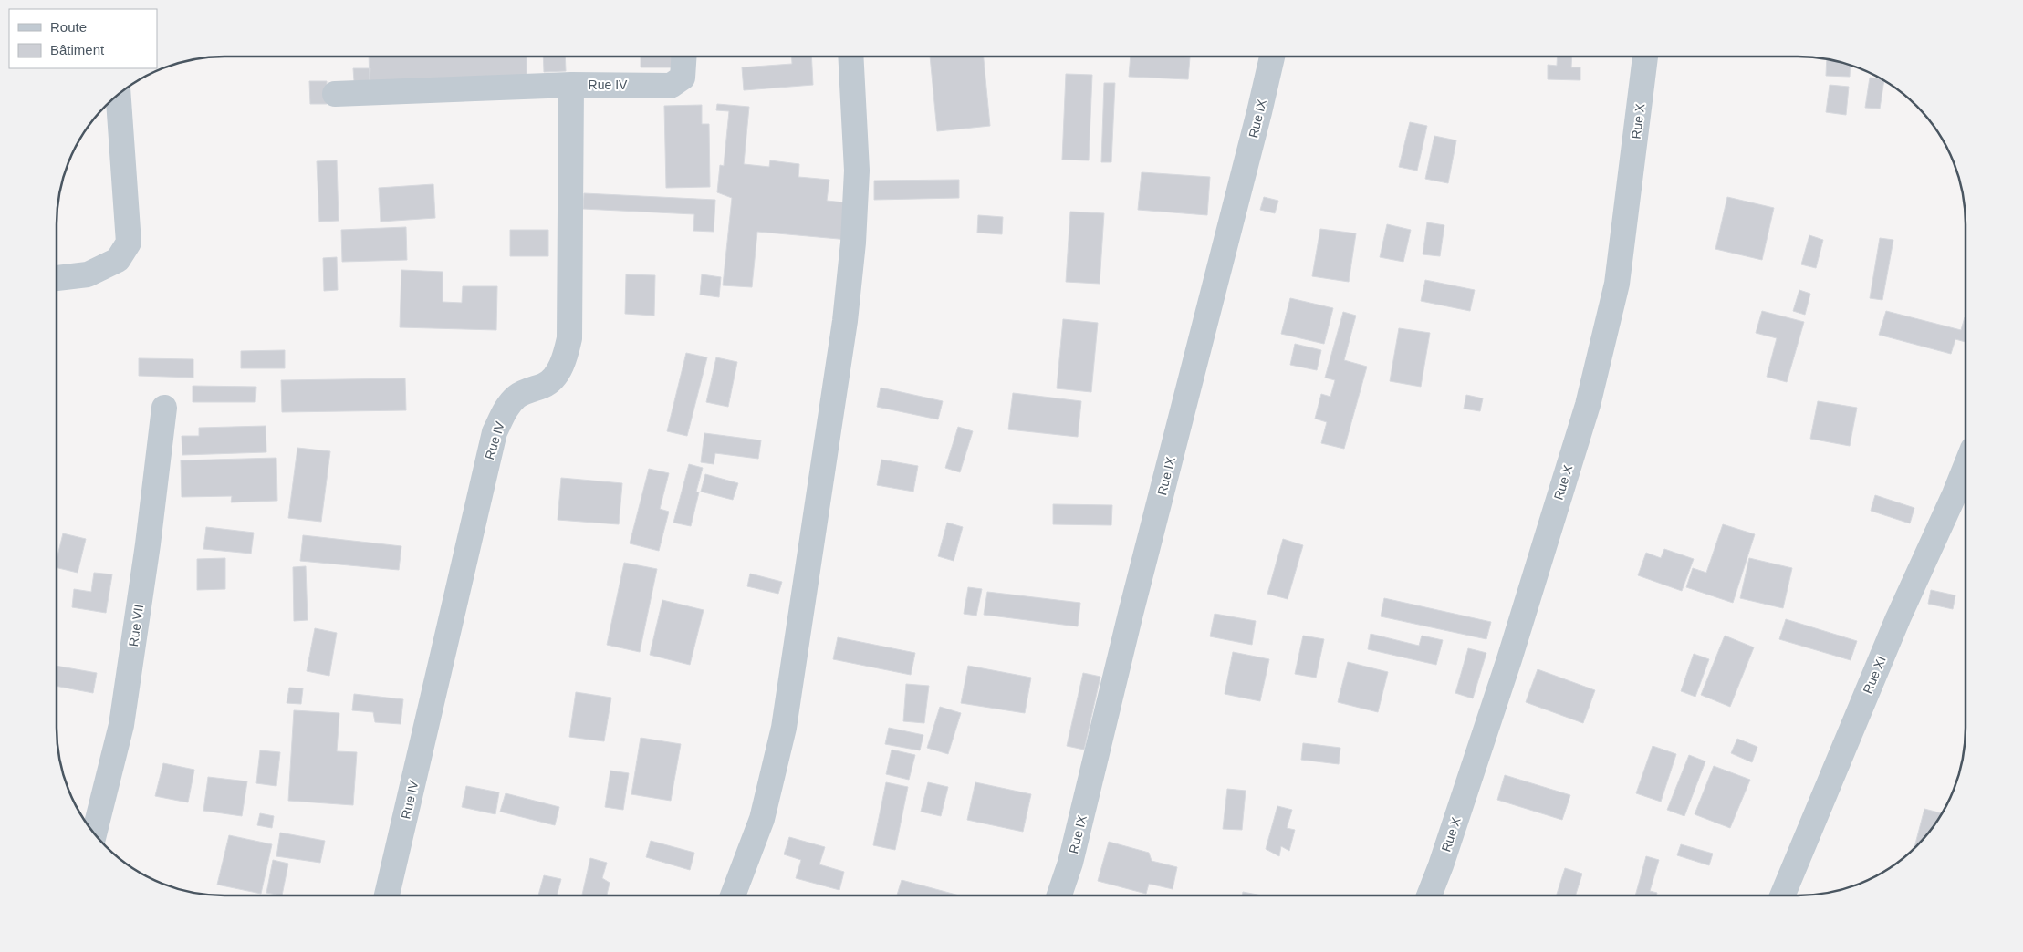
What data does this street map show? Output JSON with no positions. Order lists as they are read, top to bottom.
{
  "streets": {
    "street": [
      "Rue IV",
      "Rue IX",
      "Rue X",
      "Rue VII",
      "Rue XI"
    ]
  },
  "legend": ["Route", "Bâtiment"]
}
